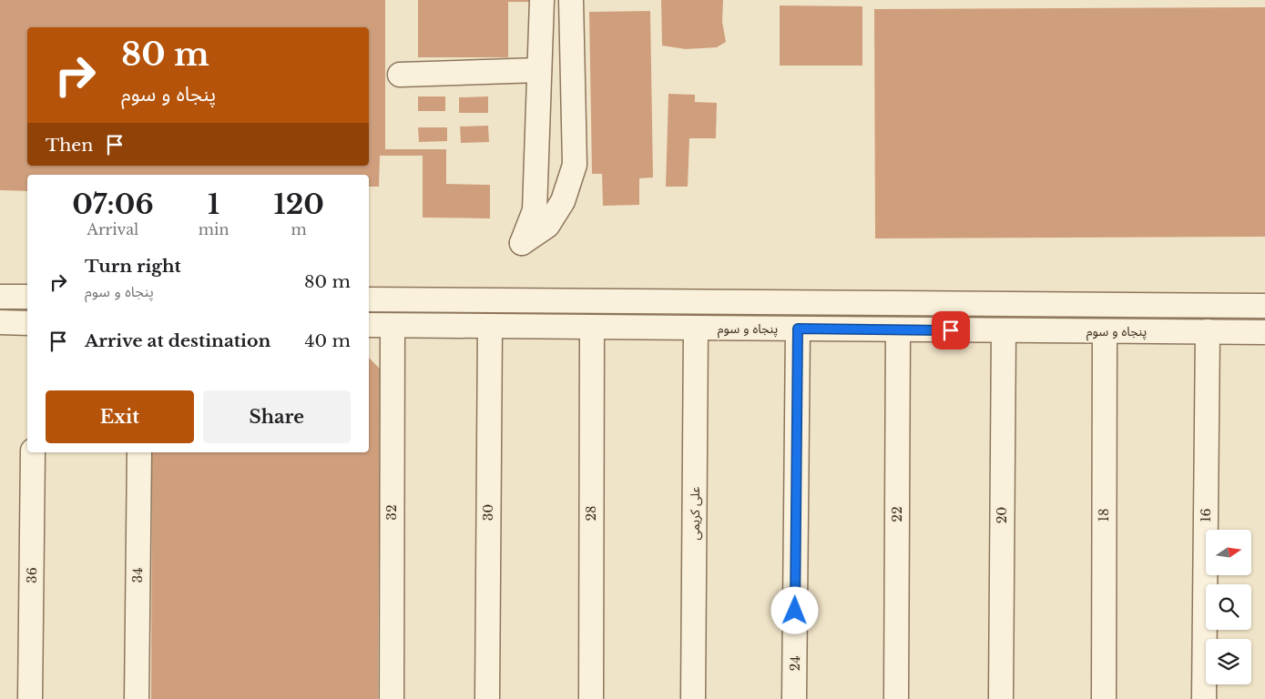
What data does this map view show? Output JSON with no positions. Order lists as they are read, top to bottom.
{
  "streets": {
    "street": [
      "پنجاه و سوم",
      "32",
      "30",
      "28",
      "علی کریمی",
      "22",
      "20",
      "18",
      "16",
      "36",
      "34",
      "24"
    ]
  },
  "crossings": [
    ["پنجاه و سوم", "32"],
    ["پنجاه و سوم", "30"],
    ["پنجاه و سوم", "28"],
    ["پنجاه و سوم", "علی کریمی"],
    ["پنجاه و سوم", "22"],
    ["پنجاه و سوم", "20"],
    ["پنجاه و سوم", "18"],
    ["پنجاه و سوم", "16"],
    ["پنجاه و سوم", "24"]
  ],
  "north": "right",
  "page": {
    "turn": ["80 m", "پنجاه و سوم"],
    "then": "Then",
    "eta": [
      "07:06",
      "Arrival",
      "1",
      "min",
      "120",
      "m"
    ],
    "list": [
      {
        "name": "Turn right",
        "note": "پنجاه و سوم",
        "value": "80 m"
      },
      {
        "name": "Arrive at destination",
        "value": "40 m"
      }
    ],
    "buttons": ["Exit", "Share"]
  }
}
